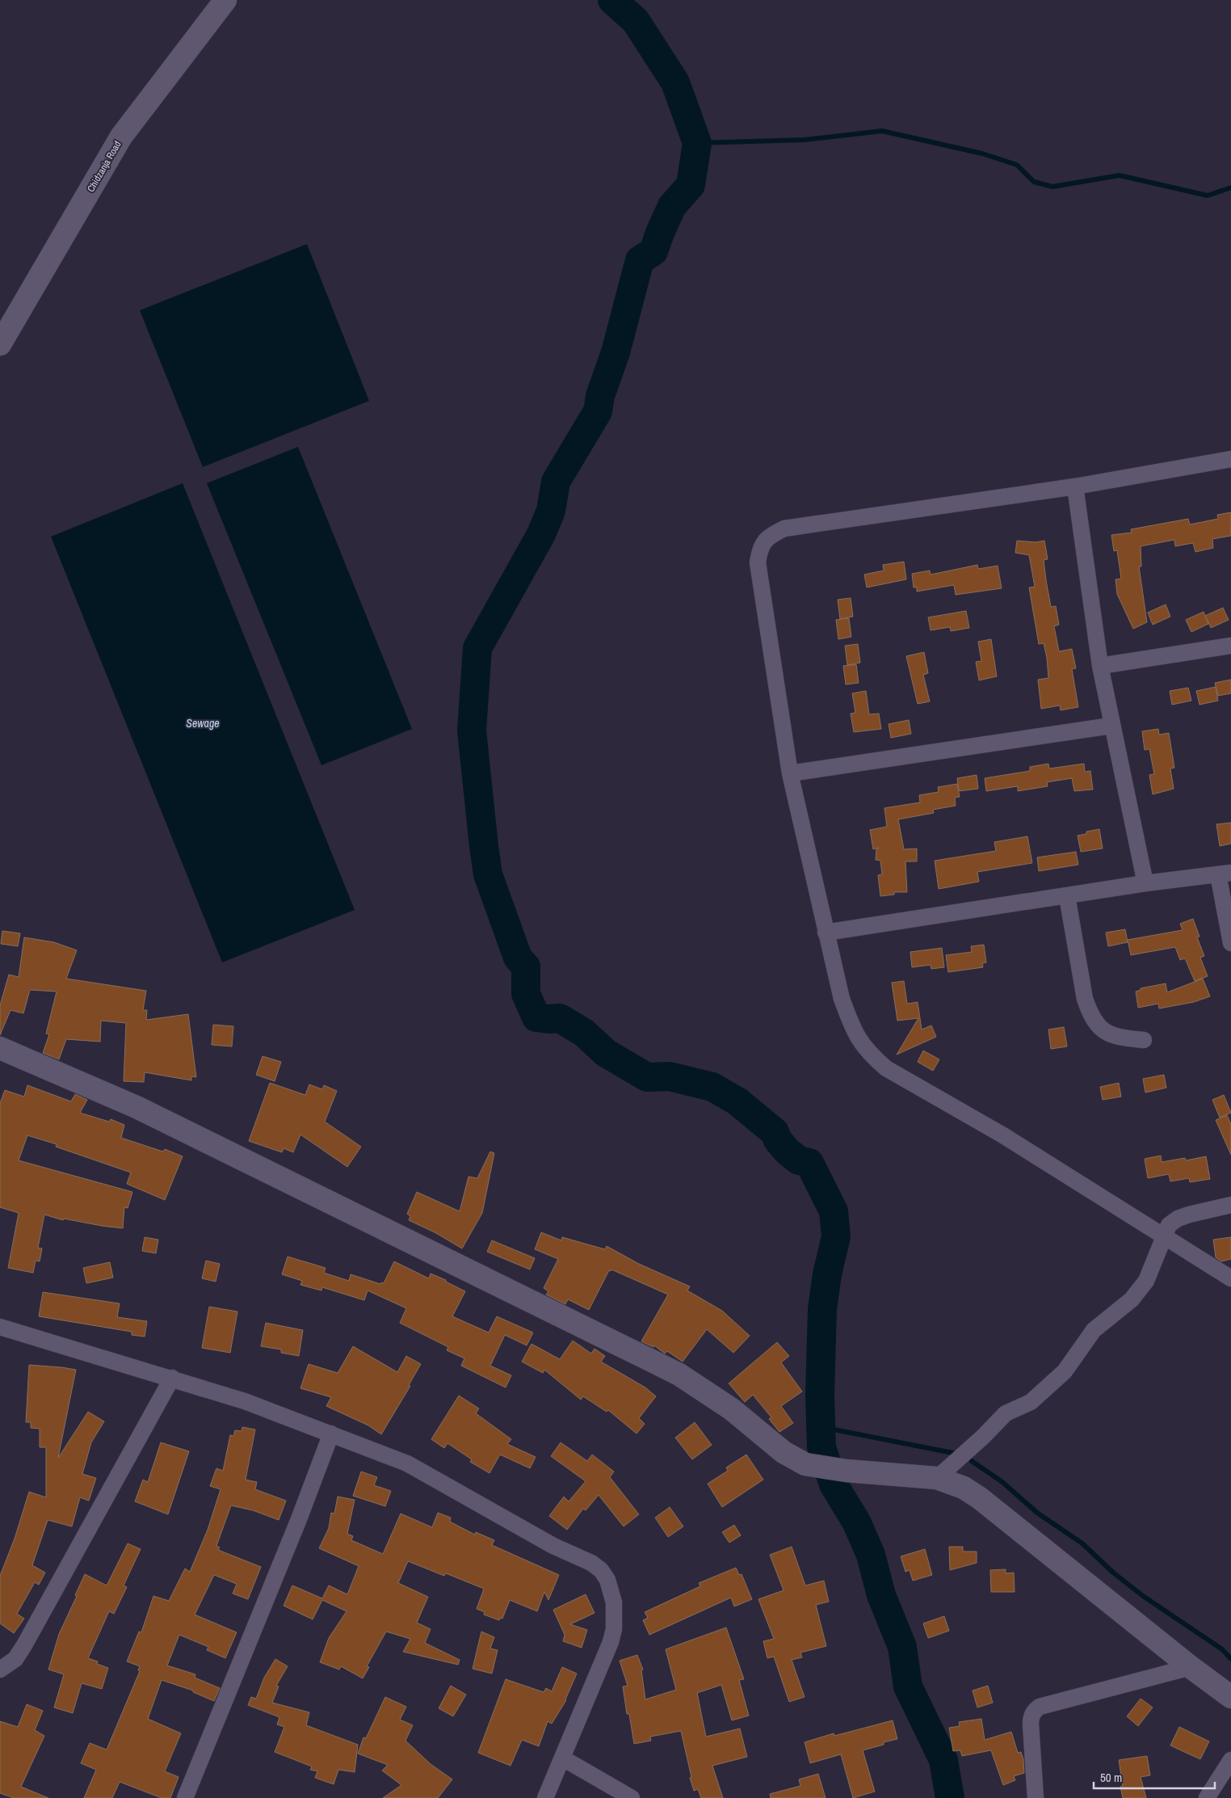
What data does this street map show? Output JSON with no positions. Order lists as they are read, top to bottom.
{
  "streets": {
    "street": ["Chidzanja Road"]
  },
  "water": ["Sewage"],
  "scale_bar": "50 m"
}
